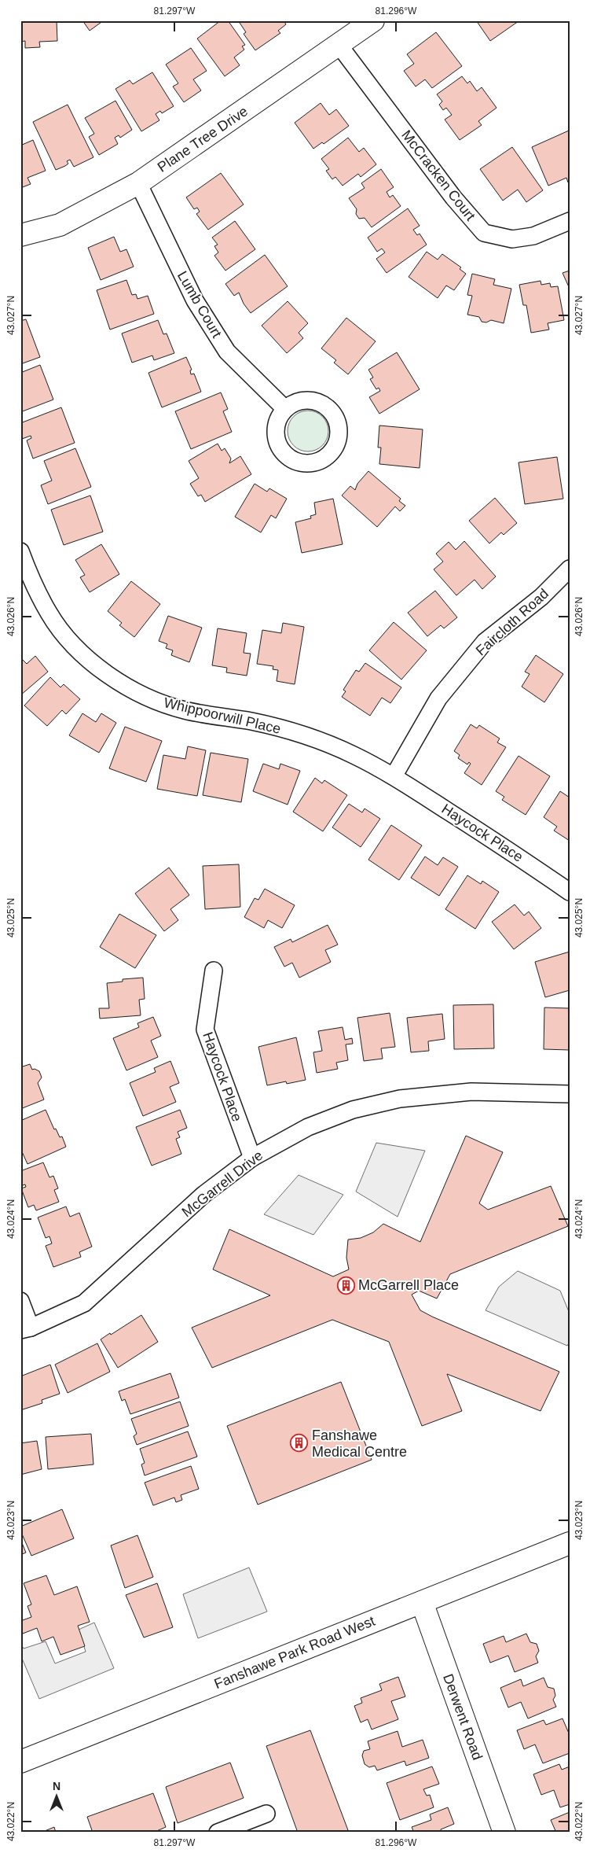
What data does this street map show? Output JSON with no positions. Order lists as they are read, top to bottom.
{
  "streets": {
    "street": [
      "Plane Tree Drive",
      "McCracken Court",
      "Lumb Court",
      "Faircloth Road",
      "Whippoorwill Place",
      "Haycock Place",
      "McGarrell Drive",
      "Fanshawe Park Road West",
      "Derwent Road"
    ]
  },
  "crossings": [
    ["Plane Tree Drive", "McCracken Court"],
    ["Plane Tree Drive", "Lumb Court"],
    ["Faircloth Road", "Whippoorwill Place"],
    ["Faircloth Road", "Haycock Place"],
    ["Whippoorwill Place", "Haycock Place"],
    ["Haycock Place", "McGarrell Drive"],
    ["Fanshawe Park Road West", "Derwent Road"]
  ],
  "places": {
    "building": ["McGarrell Place", "Fanshawe Medical Centre"]
  },
  "north": "top",
  "coordinates": [
    "81.297°W",
    "81.296°W",
    "43.027°N",
    "43.026°N",
    "43.025°N",
    "43.024°N",
    "43.023°N",
    "43.022°N"
  ]
}
